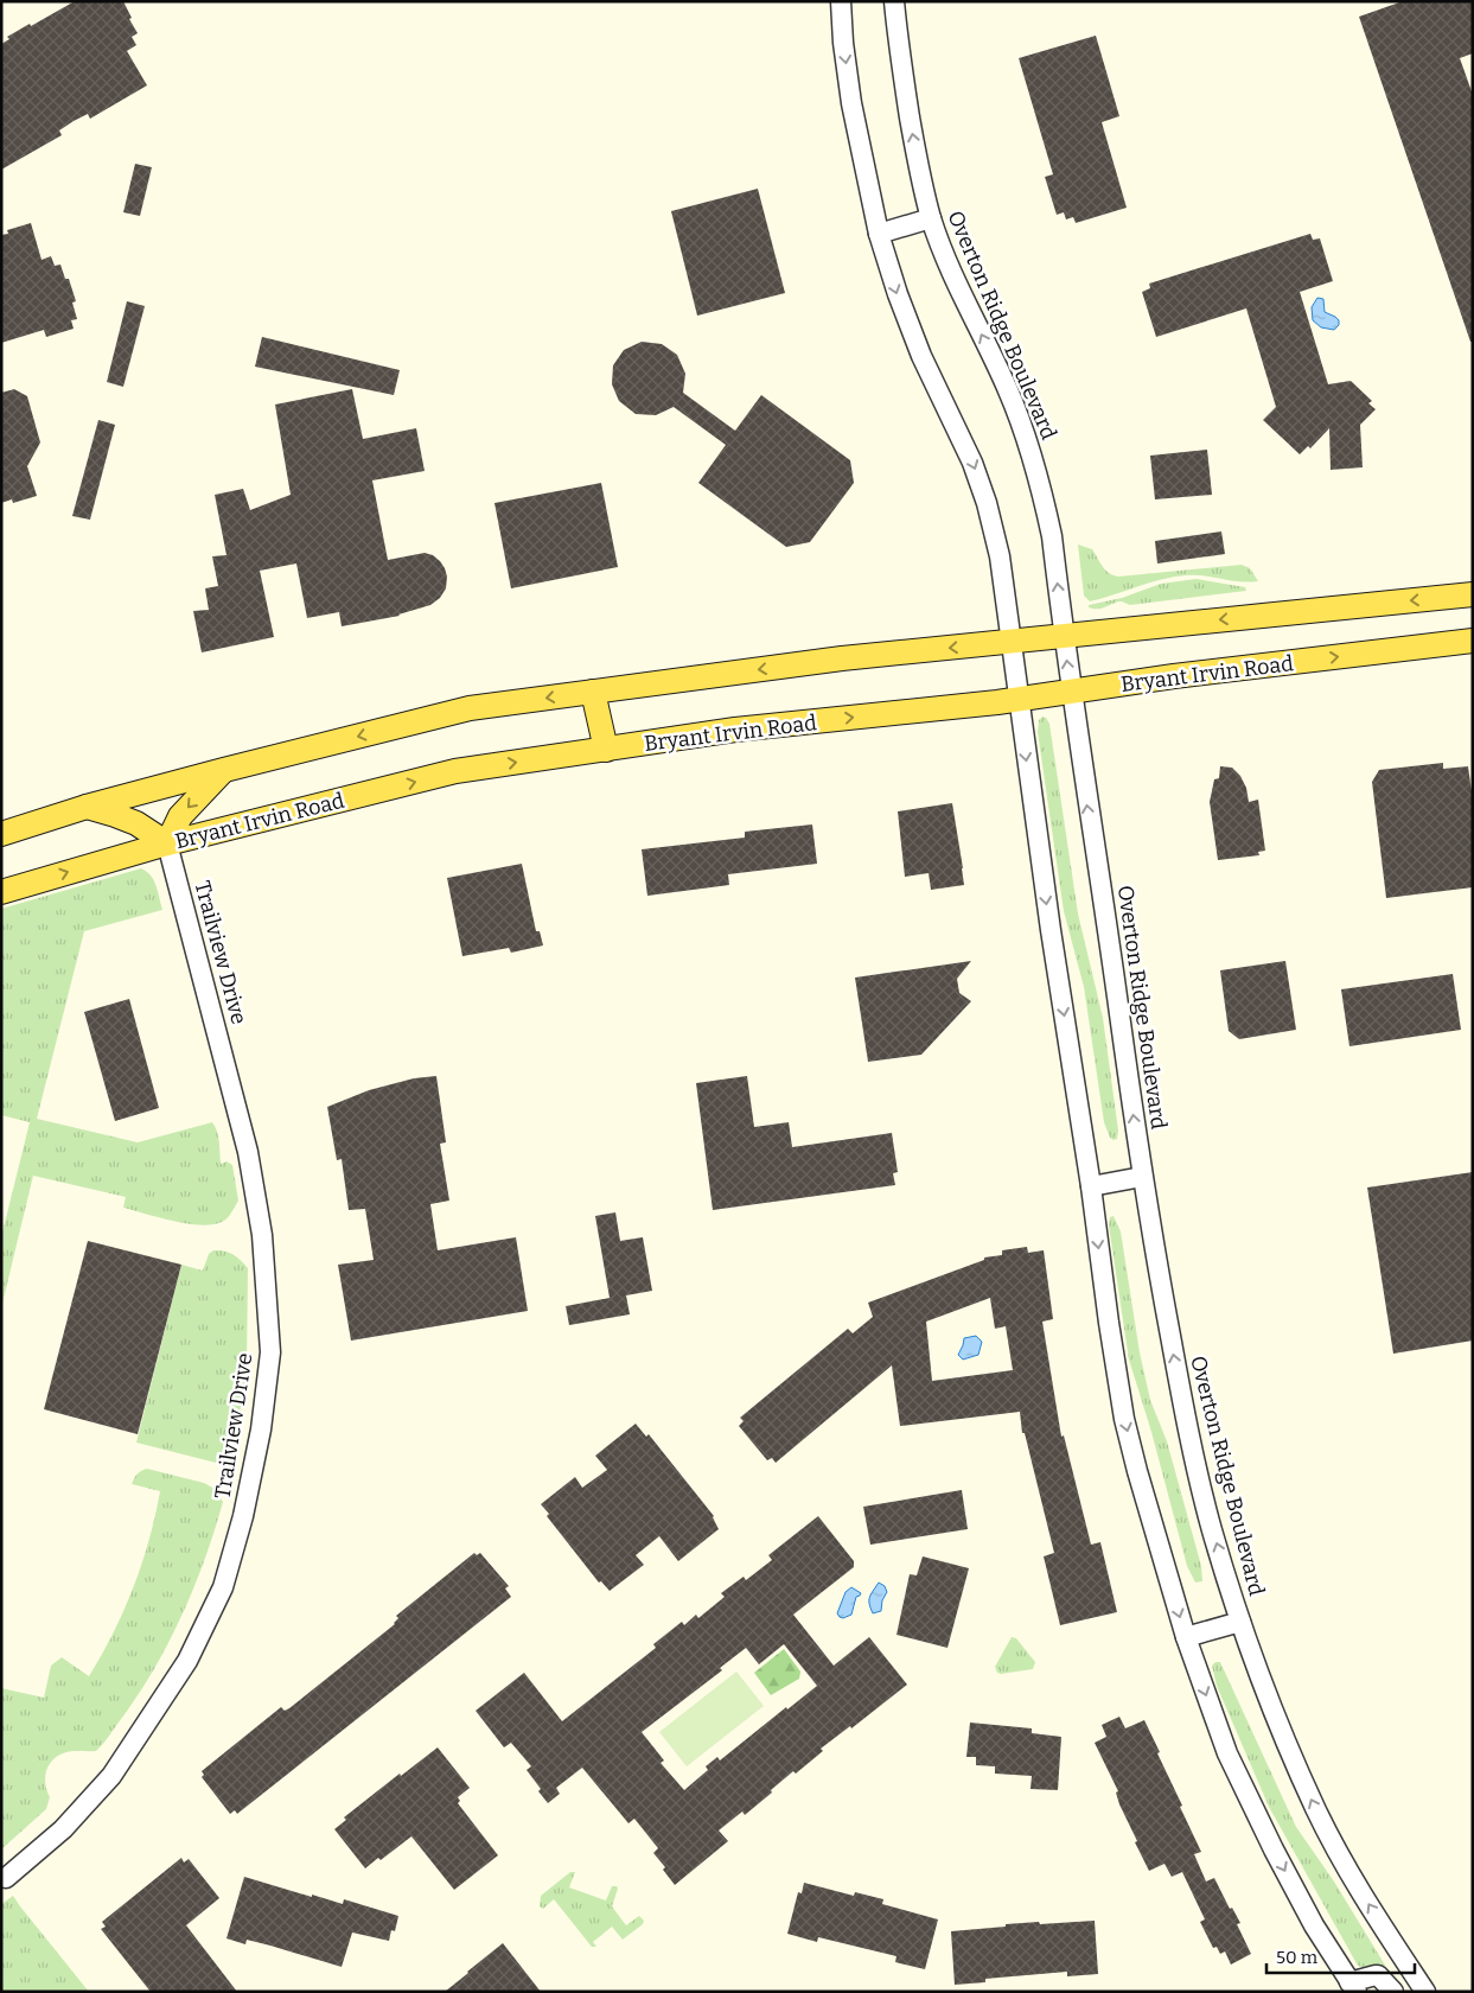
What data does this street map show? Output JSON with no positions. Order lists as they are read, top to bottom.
{
  "streets": {
    "main road": ["Bryant Irvin Road"],
    "street": ["Overton Ridge Boulevard", "Trailview Drive"]
  },
  "crossings": [
    ["Overton Ridge Boulevard", "Bryant Irvin Road"],
    ["Bryant Irvin Road", "Trailview Drive"]
  ],
  "scale_bar": "50 m"
}
